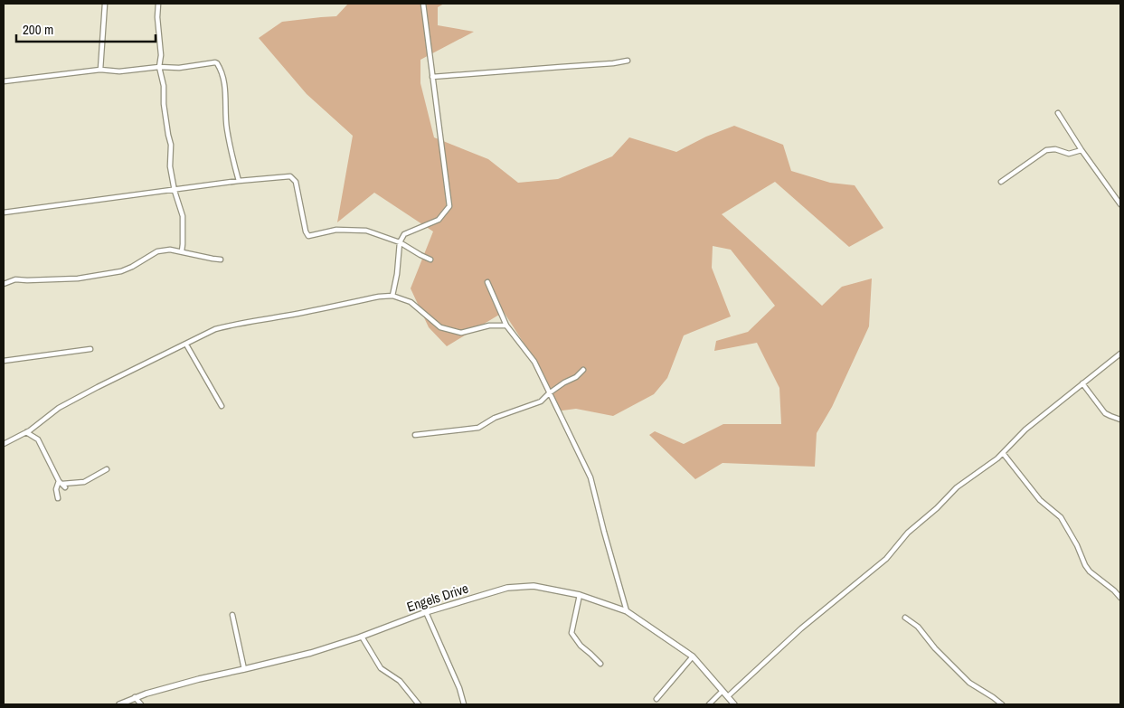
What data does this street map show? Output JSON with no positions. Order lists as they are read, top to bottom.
{
  "streets": {
    "street": ["Engels Drive"]
  },
  "scale_bar": "200 m"
}
